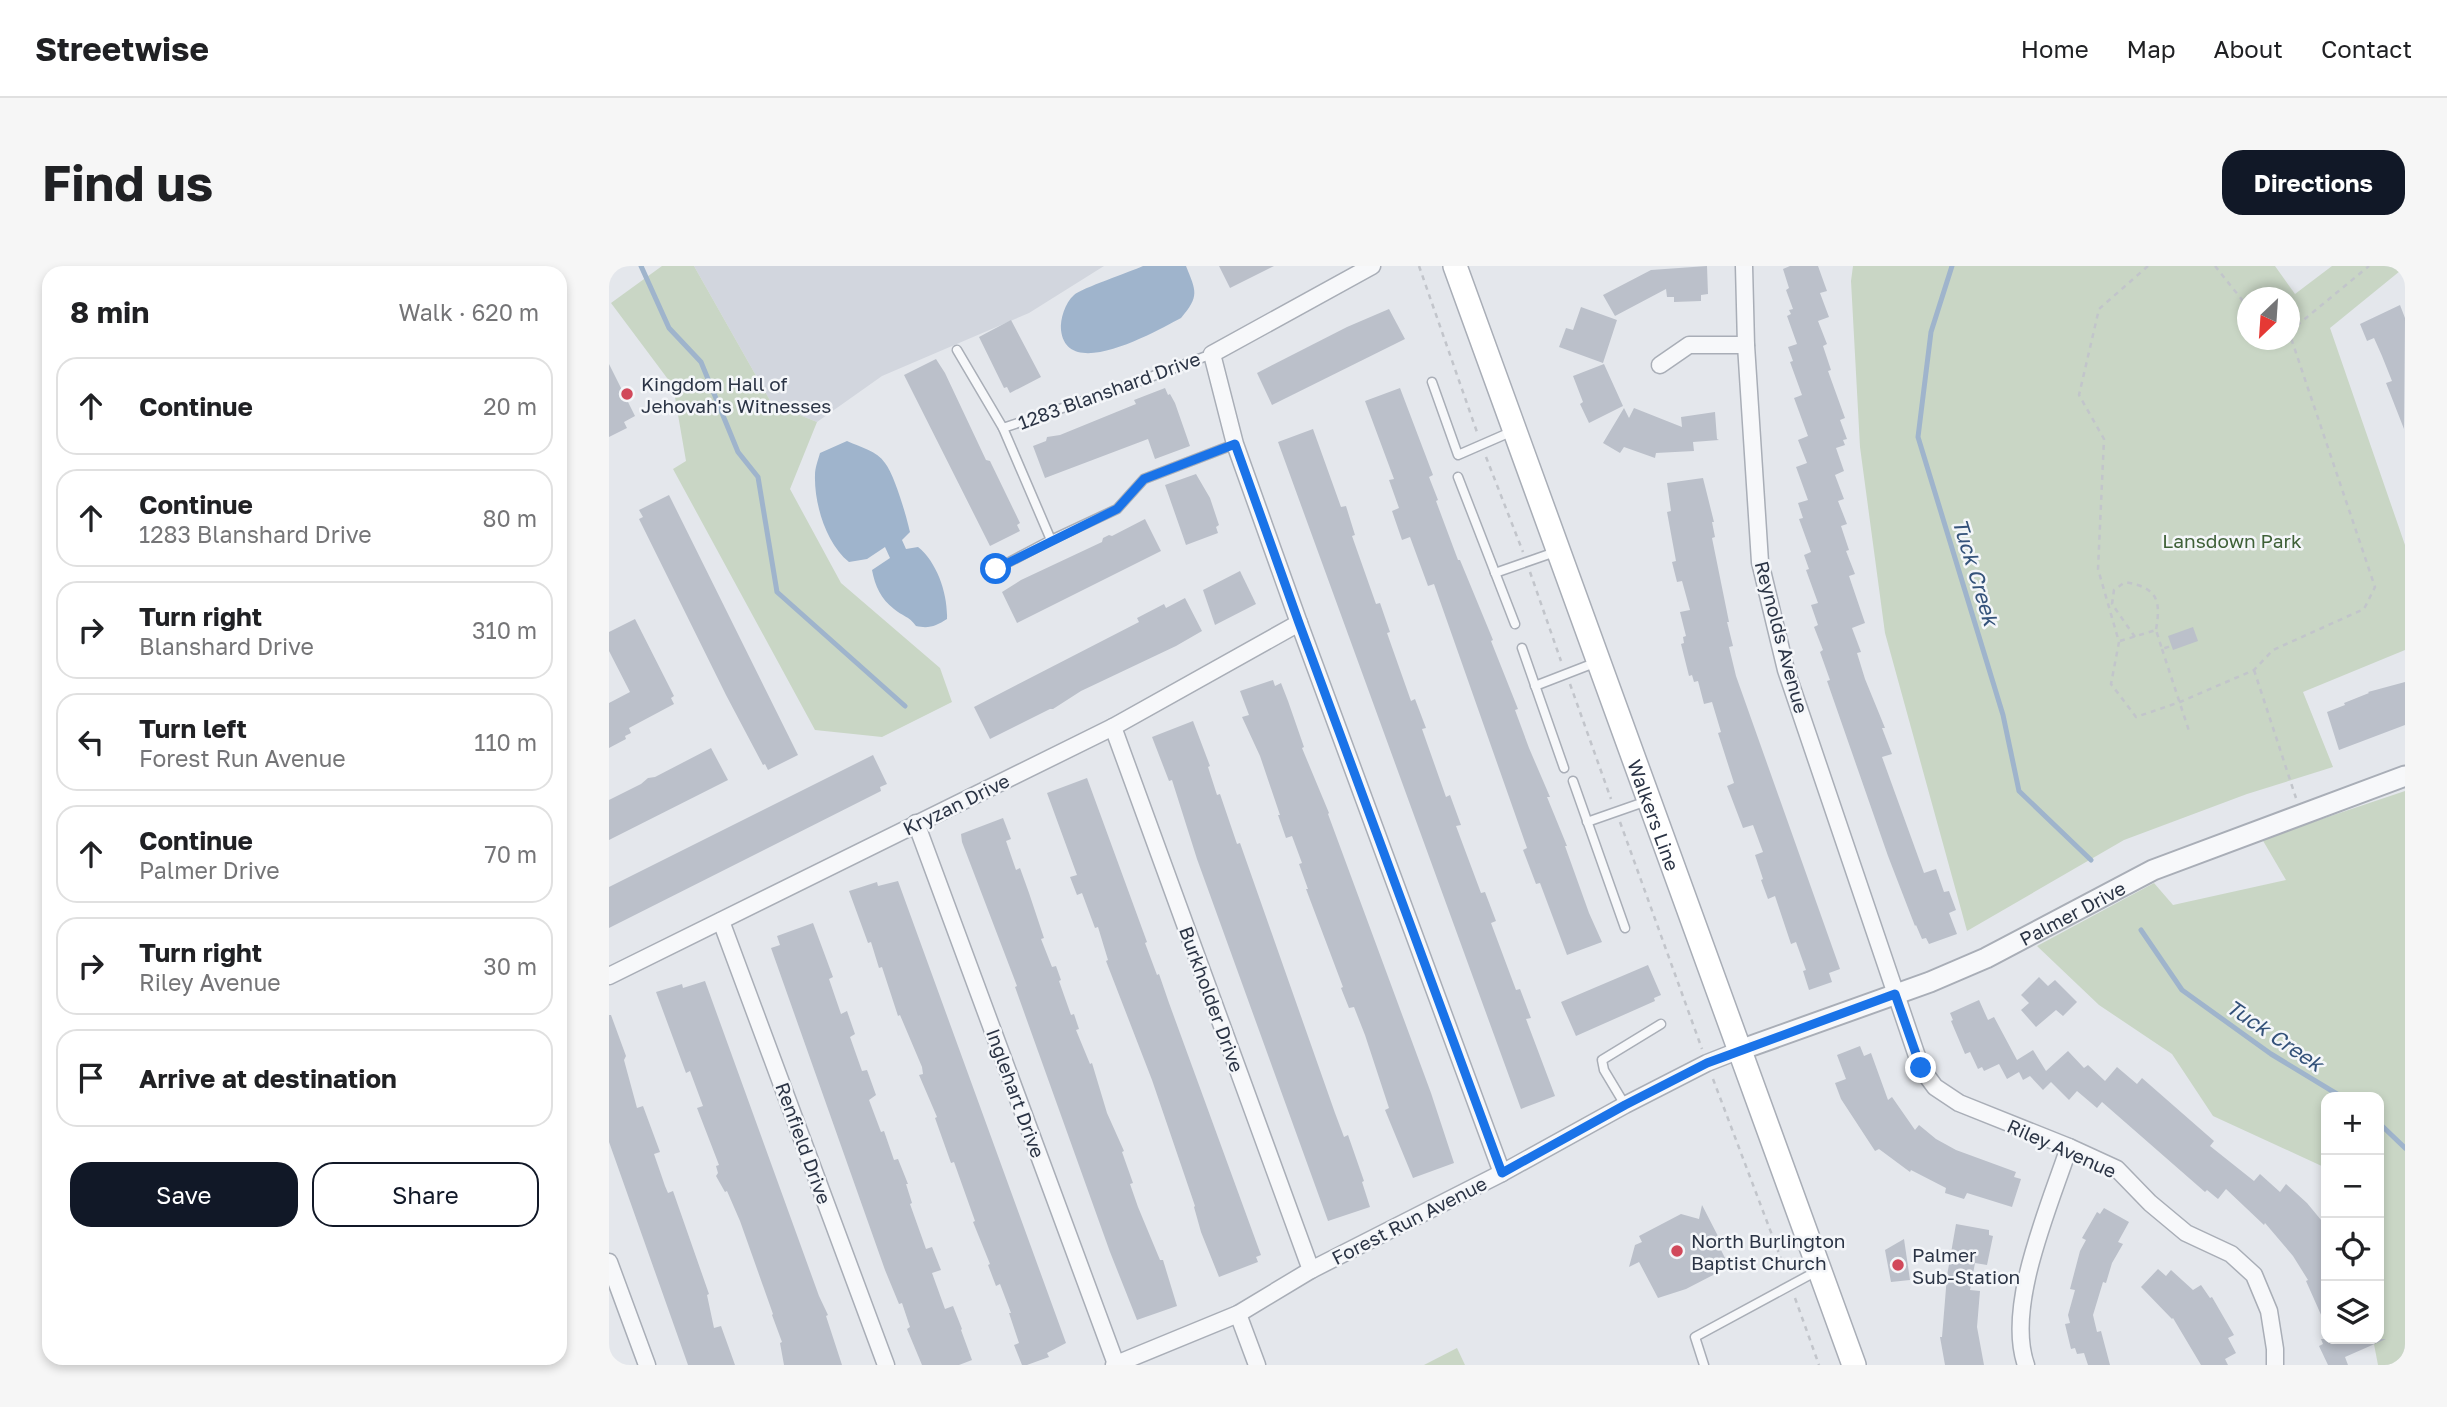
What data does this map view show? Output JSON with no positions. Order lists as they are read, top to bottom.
{
  "streets": {
    "main road": ["Walkers Line"],
    "street": [
      "Reynolds Avenue",
      "Kryzan Drive",
      "Palmer Drive",
      "Burkholder Drive",
      "Inglehart Drive",
      "Renfield Drive",
      "Riley Avenue",
      "Forest Run Avenue"
    ],
    "lane": ["1283 Blanshard Drive"]
  },
  "crossings": [
    ["Reynolds Avenue", "Palmer Drive"],
    ["Reynolds Avenue", "Riley Avenue"],
    ["Kryzan Drive", "Burkholder Drive"],
    ["Kryzan Drive", "Inglehart Drive"],
    ["Kryzan Drive", "Renfield Drive"],
    ["Walkers Line", "Palmer Drive"],
    ["Walkers Line", "Forest Run Avenue"],
    ["Palmer Drive", "Riley Avenue"],
    ["Palmer Drive", "Forest Run Avenue"],
    ["Burkholder Drive", "Forest Run Avenue"],
    ["Inglehart Drive", "Forest Run Avenue"]
  ],
  "water": ["Tuck Creek"],
  "parks": ["Lansdown Park"],
  "places": ["Kingdom Hall of Jehovah's Witnesses", "North Burlington Baptist Church", "Palmer Sub-Station"],
  "north": "bottom left",
  "page": {
    "header": "Streetwise",
    "nav": [
      "Home",
      "Map",
      "About",
      "Contact"
    ],
    "buttons": [
      "Directions",
      ["Save", "Share"]
    ],
    "title": "Find us",
    "heading": ["8 min", "Walk · 620 m"],
    "list": [
      ["Continue", "20 m"],
      ["Continue", "1283 Blanshard Drive", "80 m"],
      ["Turn right", "Blanshard Drive", "310 m"],
      ["Turn left", "Forest Run Avenue", "110 m"],
      ["Continue", "Palmer Drive", "70 m"],
      ["Turn right", "Riley Avenue", "30 m"],
      "Arrive at destination"
    ],
    "map_buttons": ["+", "−"]
  }
}
